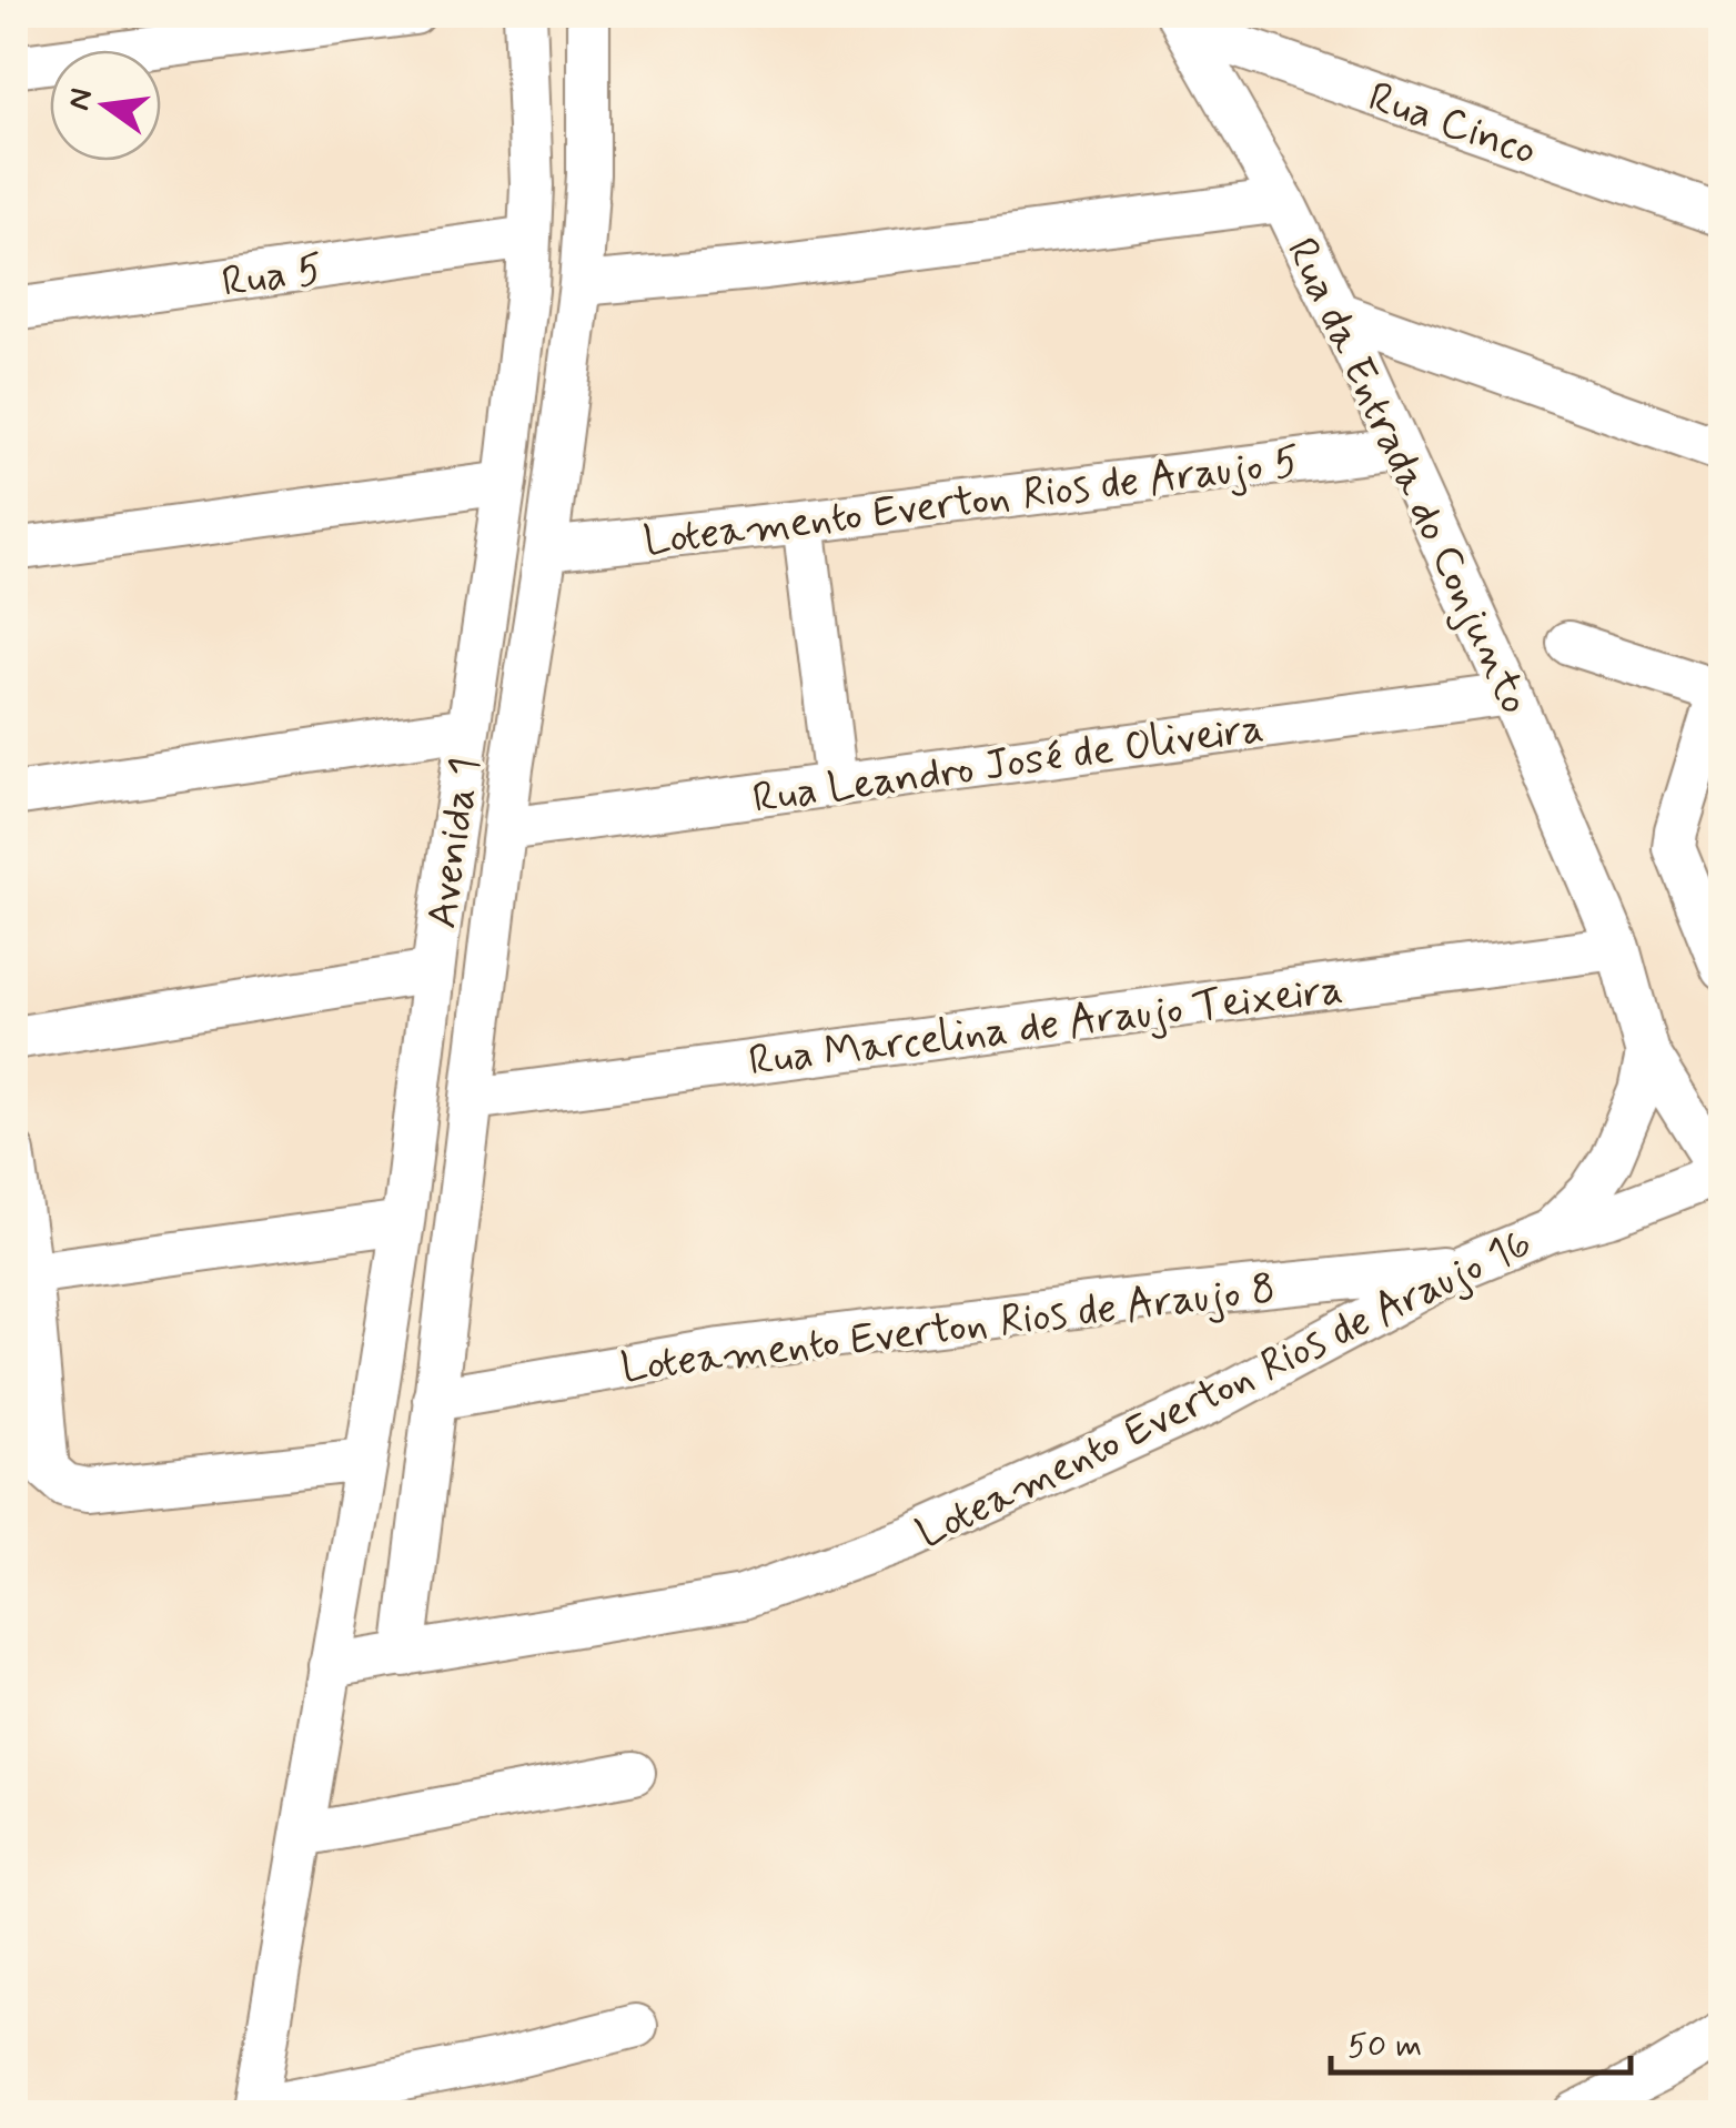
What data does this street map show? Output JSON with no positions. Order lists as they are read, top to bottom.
{
  "streets": {
    "street": [
      "Rua Cinco",
      "Rua 5",
      "Rua da Entrada do Conjunto",
      "Loteamento Everton Rios de Araujo 5",
      "Rua Leandro José de Oliveira",
      "Avenida 1",
      "Rua Marcelina de Araujo Teixeira",
      "Loteamento Everton Rios de Araujo 8",
      "Loteamento Everton Rios de Araujo 16"
    ]
  },
  "crossings": [
    ["Rua Cinco", "Rua da Entrada do Conjunto"],
    ["Rua 5", "Avenida 1"],
    ["Rua da Entrada do Conjunto", "Loteamento Everton Rios de Araujo 5"],
    ["Rua da Entrada do Conjunto", "Rua Leandro José de Oliveira"],
    ["Rua da Entrada do Conjunto", "Rua Marcelina de Araujo Teixeira"],
    ["Rua da Entrada do Conjunto", "Loteamento Everton Rios de Araujo 16"],
    ["Loteamento Everton Rios de Araujo 5", "Avenida 1"],
    ["Rua Leandro José de Oliveira", "Avenida 1"],
    ["Avenida 1", "Rua Marcelina de Araujo Teixeira"],
    ["Avenida 1", "Loteamento Everton Rios de Araujo 8"],
    ["Avenida 1", "Loteamento Everton Rios de Araujo 16"],
    ["Rua Marcelina de Araujo Teixeira", "Loteamento Everton Rios de Araujo 16"],
    ["Loteamento Everton Rios de Araujo 8", "Loteamento Everton Rios de Araujo 16"]
  ],
  "scale_bar": "50 m",
  "north": "left"
}
